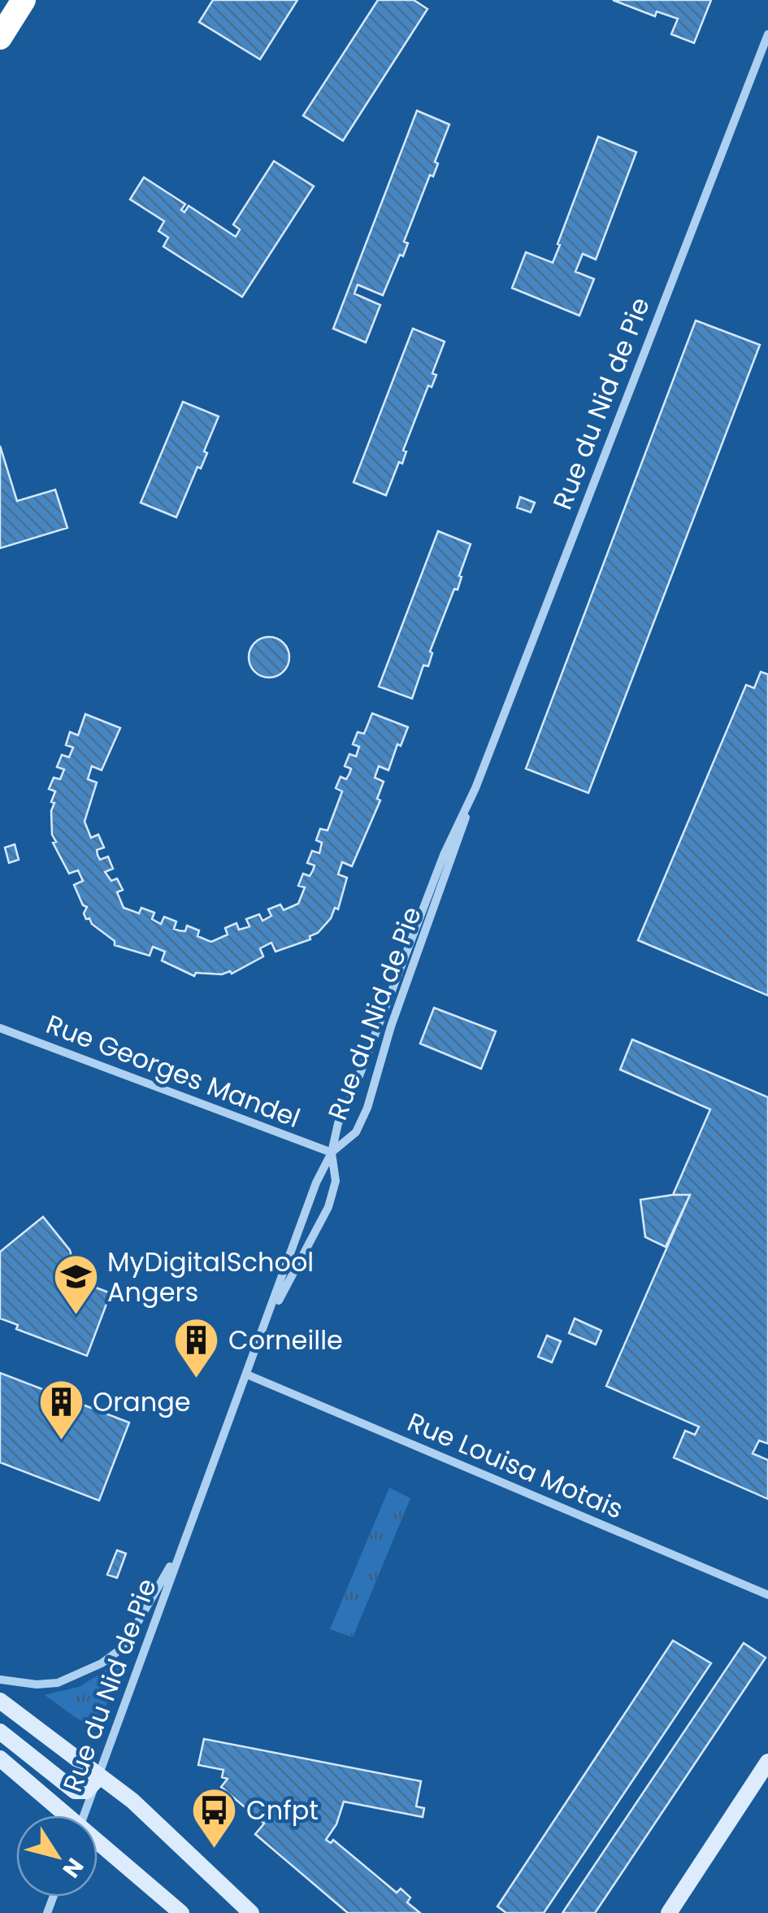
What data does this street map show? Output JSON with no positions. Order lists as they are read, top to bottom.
{
  "streets": {
    "street": ["Rue du Nid de Pie", "Rue Georges Mandel", "Rue Louisa Motais"]
  },
  "crossings": [
    ["Rue du Nid de Pie", "Rue Georges Mandel"],
    ["Rue du Nid de Pie", "Rue Louisa Motais"]
  ],
  "places": {
    "school or university": ["MyDigitalSchool Angers"],
    "building": ["Corneille", "Orange"],
    "bus stop": ["Cnfpt"]
  },
  "north": "bottom right"
}
